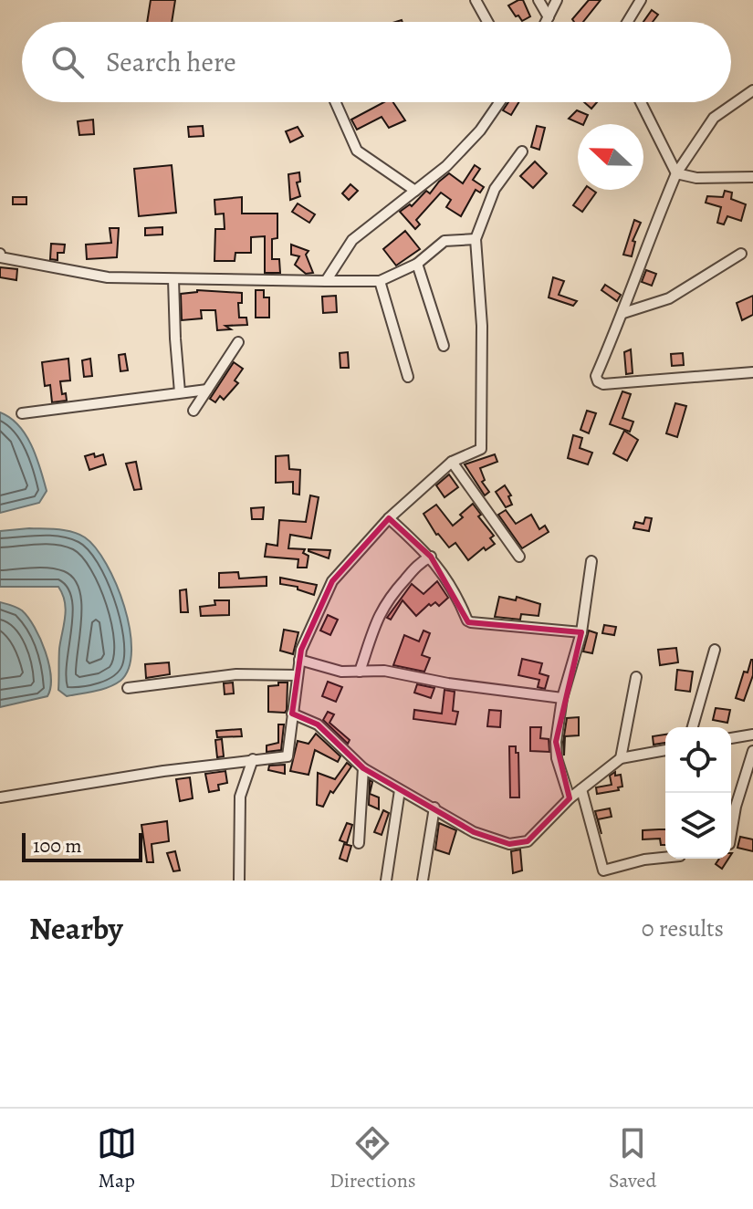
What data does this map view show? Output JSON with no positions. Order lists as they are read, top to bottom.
{
  "scale_bar": "100 m",
  "north": "left",
  "page": {
    "search": "Search here",
    "scale": "100 m",
    "heading": ["Nearby", "0 results"],
    "nav": ["Map", "Directions", "Saved"]
  }
}
